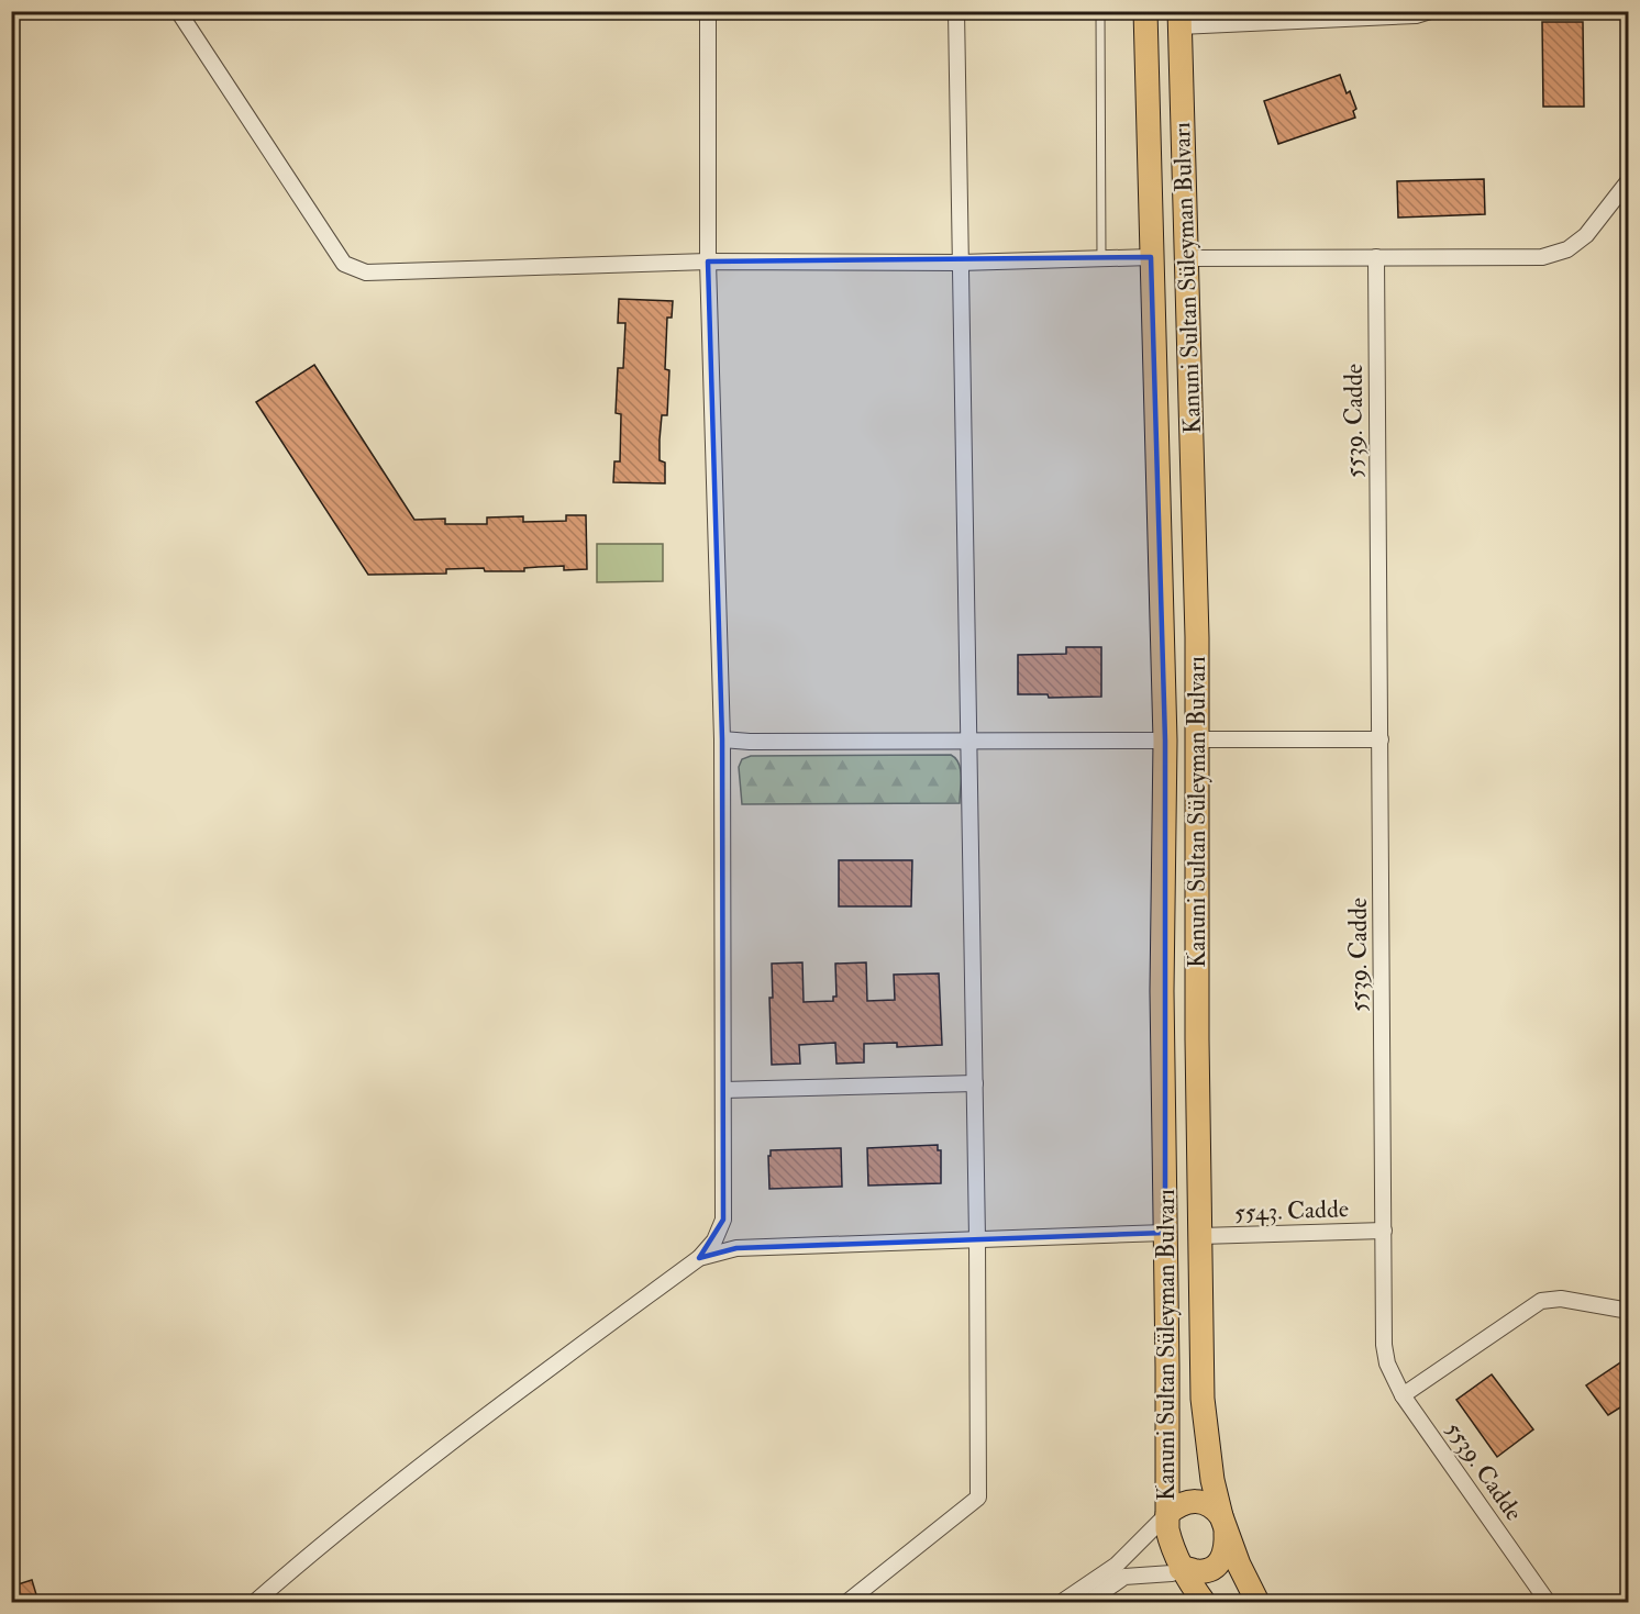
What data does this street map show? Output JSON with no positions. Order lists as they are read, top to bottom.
{
  "streets": {
    "main road": ["Kanuni Sultan Süleyman Bulvarı"],
    "street": ["5539. Cadde", "5543. Cadde"]
  },
  "crossings": [
    ["Kanuni Sultan Süleyman Bulvarı", "5543. Cadde"],
    ["5539. Cadde", "5543. Cadde"]
  ]
}
